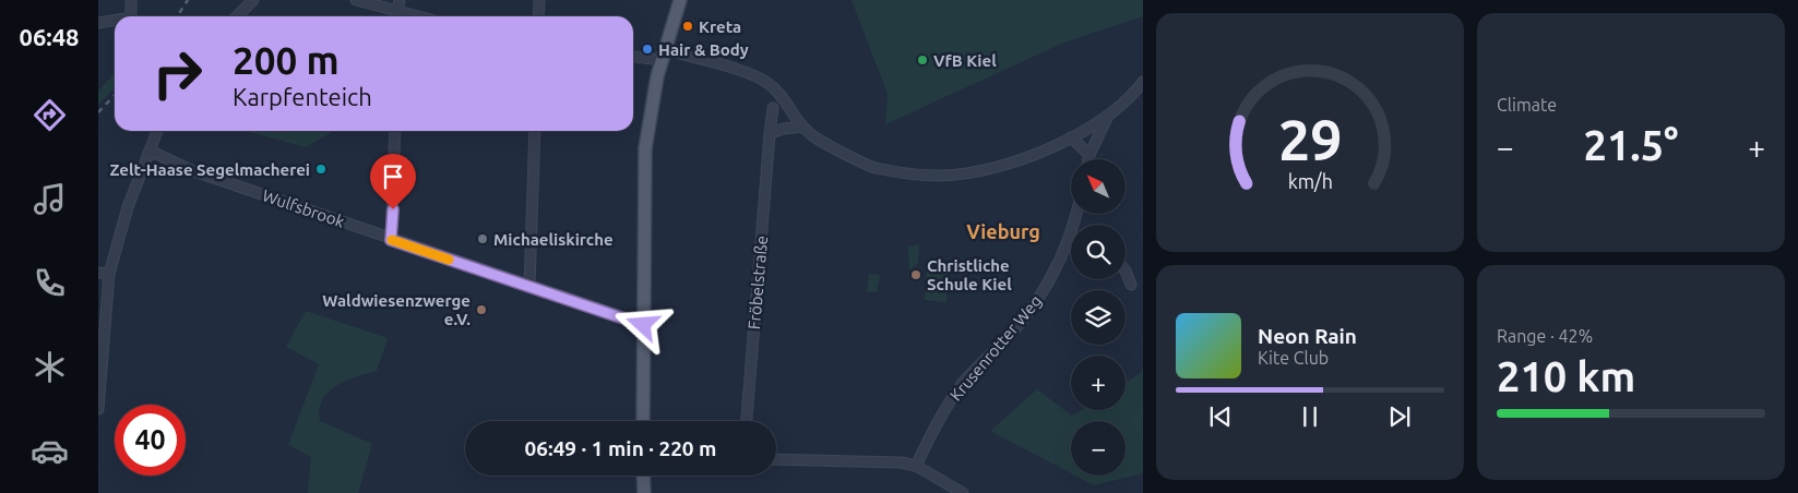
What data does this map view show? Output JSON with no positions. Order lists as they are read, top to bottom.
{
  "streets": {
    "street": ["Wulfsbrook", "Fröbelstraße", "Krusenrotter Weg"]
  },
  "districts": ["Vieburg"],
  "places": [
    "Kreta",
    "Hair & Body",
    "VfB Kiel",
    "Zelt-Haase Segelmacherei",
    "Michaeliskirche",
    "Christliche Schule Kiel",
    "Waldwiesenzwerge e.V."
  ],
  "north": "top left",
  "page": {
    "tabs": "06:48",
    "tile": [
      "Climate",
      ["Range · 42%", "210 km"]
    ],
    "turn": ["200 m", "Karpfenteich"],
    "heat": ["−", "21.5°", "+"],
    "map_buttons": ["+", "−"],
    "song": ["Neon Rain", "Kite Club"],
    "limit": "40",
    "trip": "06:49 · 1 min · 220 m",
    "gauge": ["29", "km/h"]
  }
}
